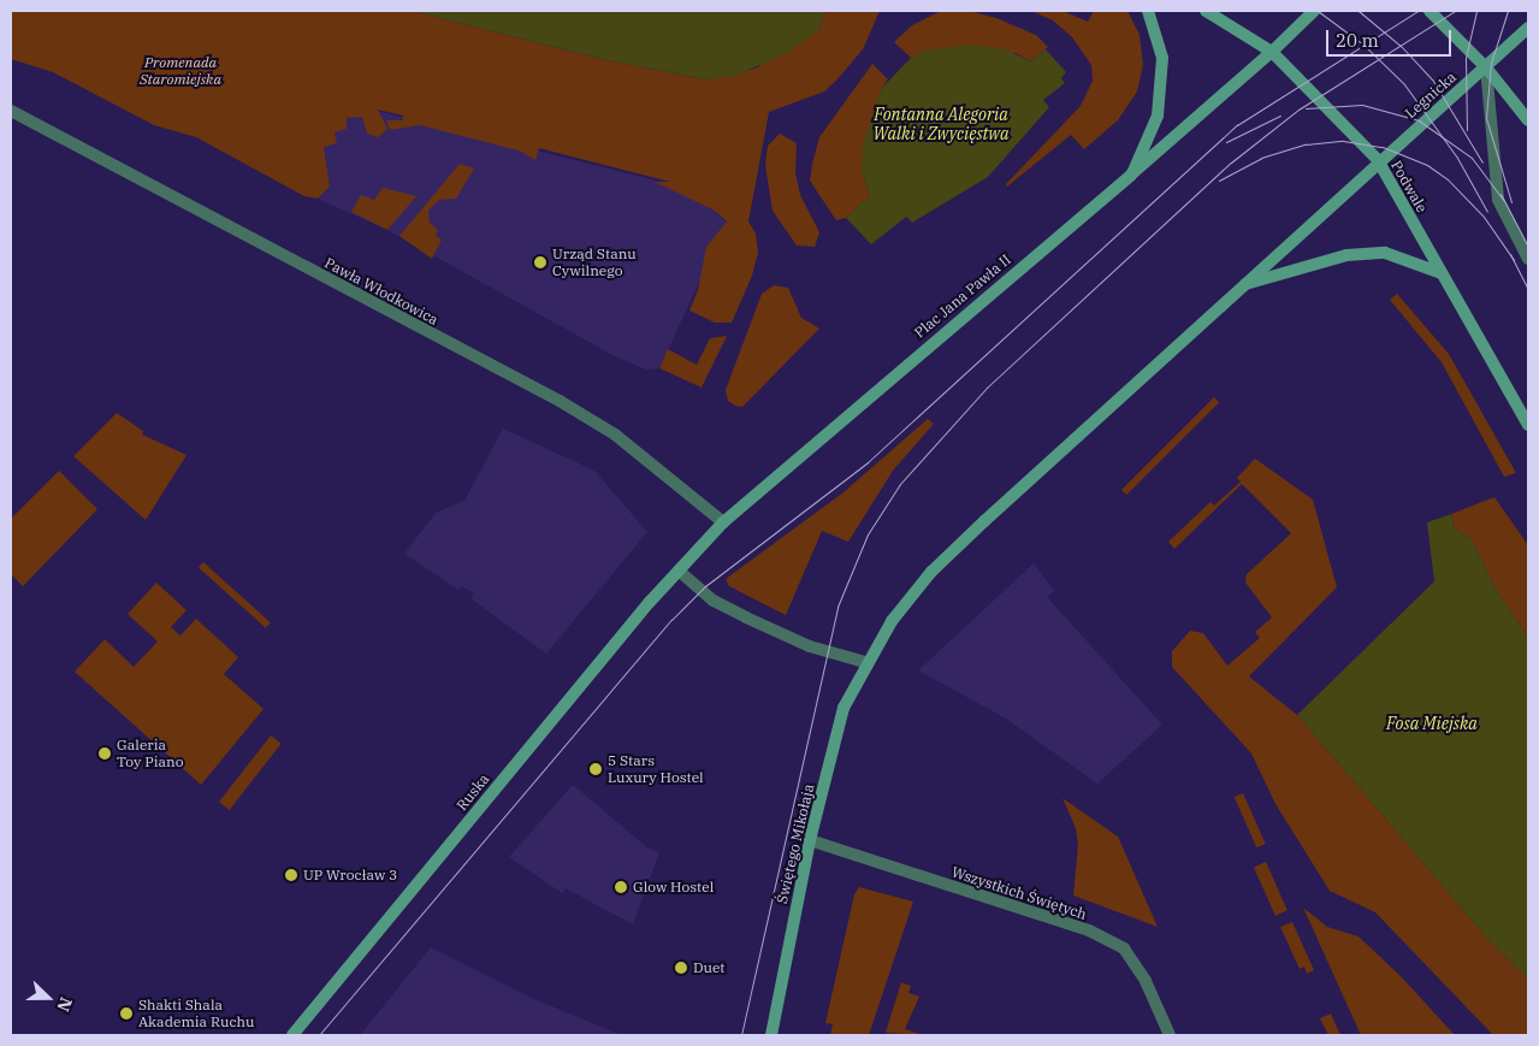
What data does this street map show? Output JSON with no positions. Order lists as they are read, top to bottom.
{
  "streets": {
    "main road": [
      "Legnicka",
      "Podwale",
      "Plac Jana Pawła II",
      "Ruska",
      "Świętego Mikołaja"
    ],
    "street": ["Pawła Włodkowica", "Wszystkich Świętych"]
  },
  "crossings": [
    ["Legnicka", "Podwale"],
    ["Podwale", "Plac Jana Pawła II"],
    ["Pawła Włodkowica", "Plac Jana Pawła II"],
    ["Plac Jana Pawła II", "Ruska"],
    ["Świętego Mikołaja", "Wszystkich Świętych"]
  ],
  "water": ["Fontanna Alegoria Walki i Zwycięstwa", "Fosa Miejska"],
  "parks": ["Promenada Staromiejska"],
  "places": [
    "Urząd Stanu Cywilnego",
    "Galeria Toy Piano",
    "5 Stars Luxury Hostel",
    "UP Wrocław 3",
    "Glow Hostel",
    "Duet",
    "Shakti Shala Akademia Ruchu"
  ],
  "scale_bar": "20 m",
  "north": "right"
}
